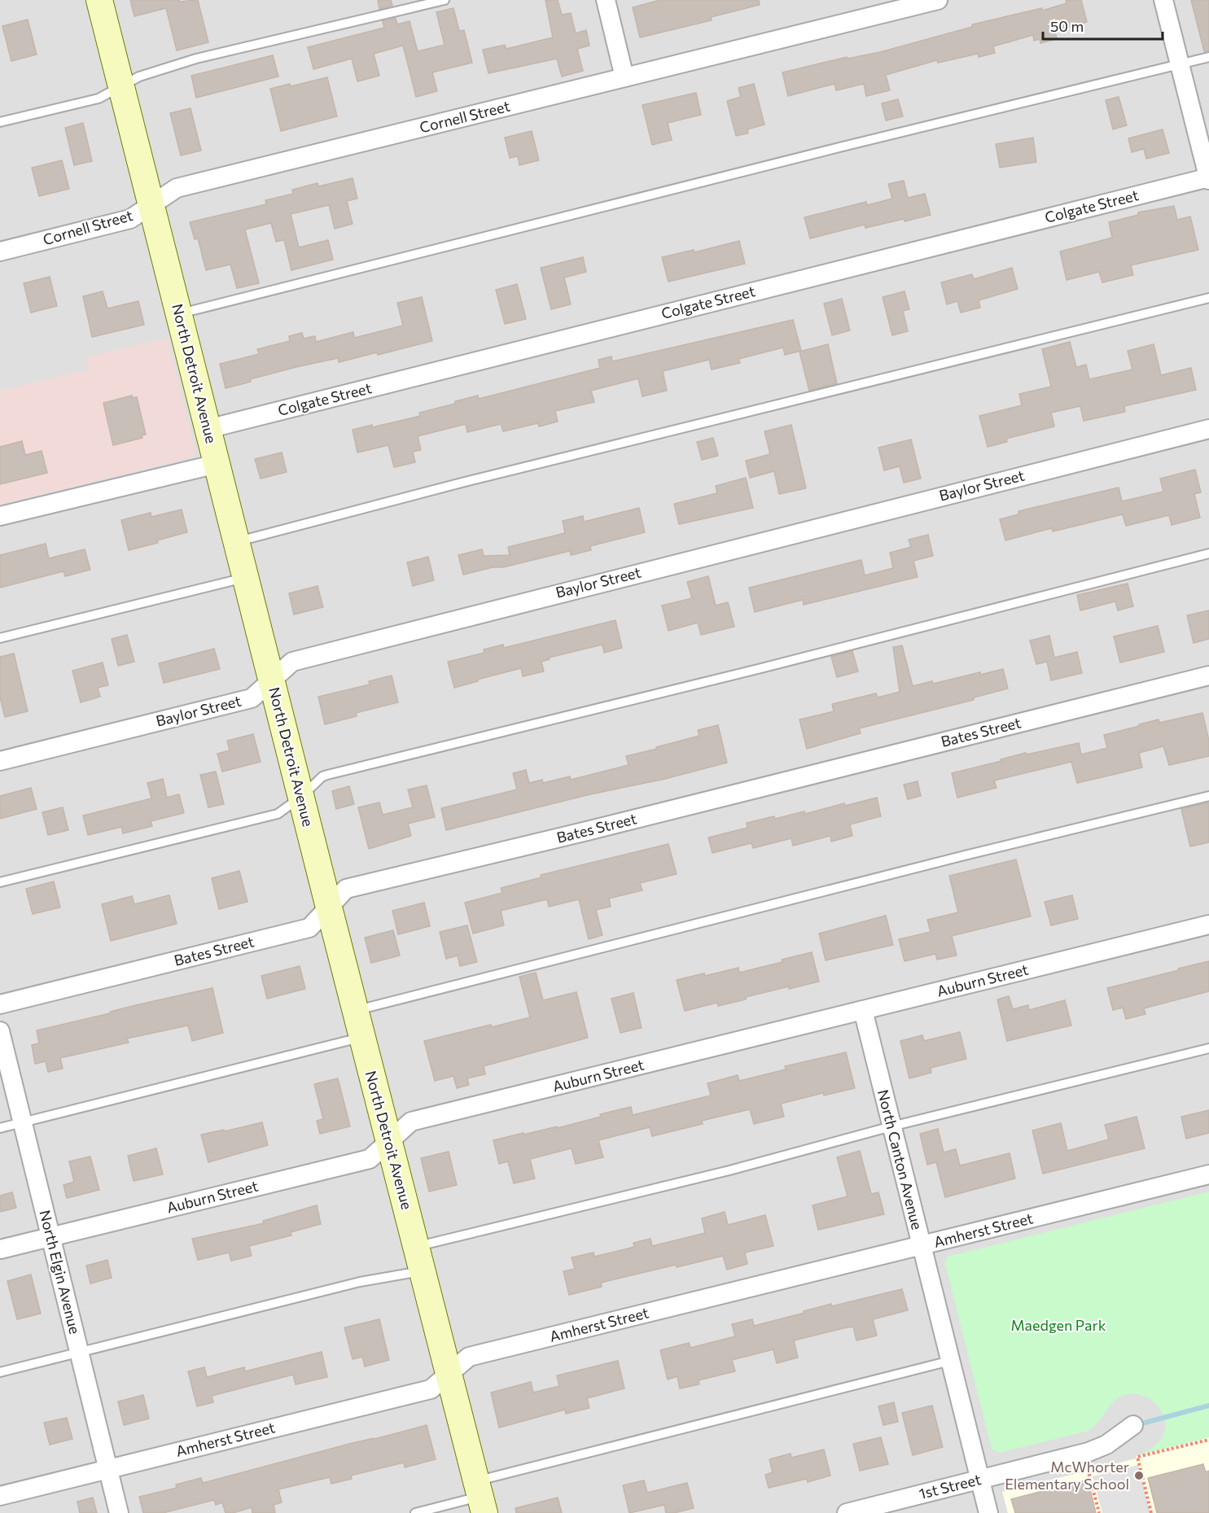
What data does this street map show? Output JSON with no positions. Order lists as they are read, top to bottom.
{
  "streets": {
    "street": [
      "Cornell Street",
      "Colgate Street",
      "North Detroit Avenue",
      "Baylor Street",
      "Bates Street",
      "Auburn Street",
      "North Canton Avenue",
      "Amherst Street",
      "North Elgin Avenue",
      "1st Street"
    ]
  },
  "crossings": [
    ["Cornell Street", "North Detroit Avenue"],
    ["Colgate Street", "North Detroit Avenue"],
    ["North Detroit Avenue", "Baylor Street"],
    ["North Detroit Avenue", "Bates Street"],
    ["North Detroit Avenue", "Auburn Street"],
    ["North Detroit Avenue", "Amherst Street"],
    ["Auburn Street", "North Canton Avenue"],
    ["Auburn Street", "North Elgin Avenue"],
    ["North Canton Avenue", "Amherst Street"],
    ["North Canton Avenue", "1st Street"],
    ["Amherst Street", "North Elgin Avenue"]
  ],
  "parks": ["Maedgen Park"],
  "places": ["McWhorter Elementary School"],
  "scale_bar": "50 m"
}
